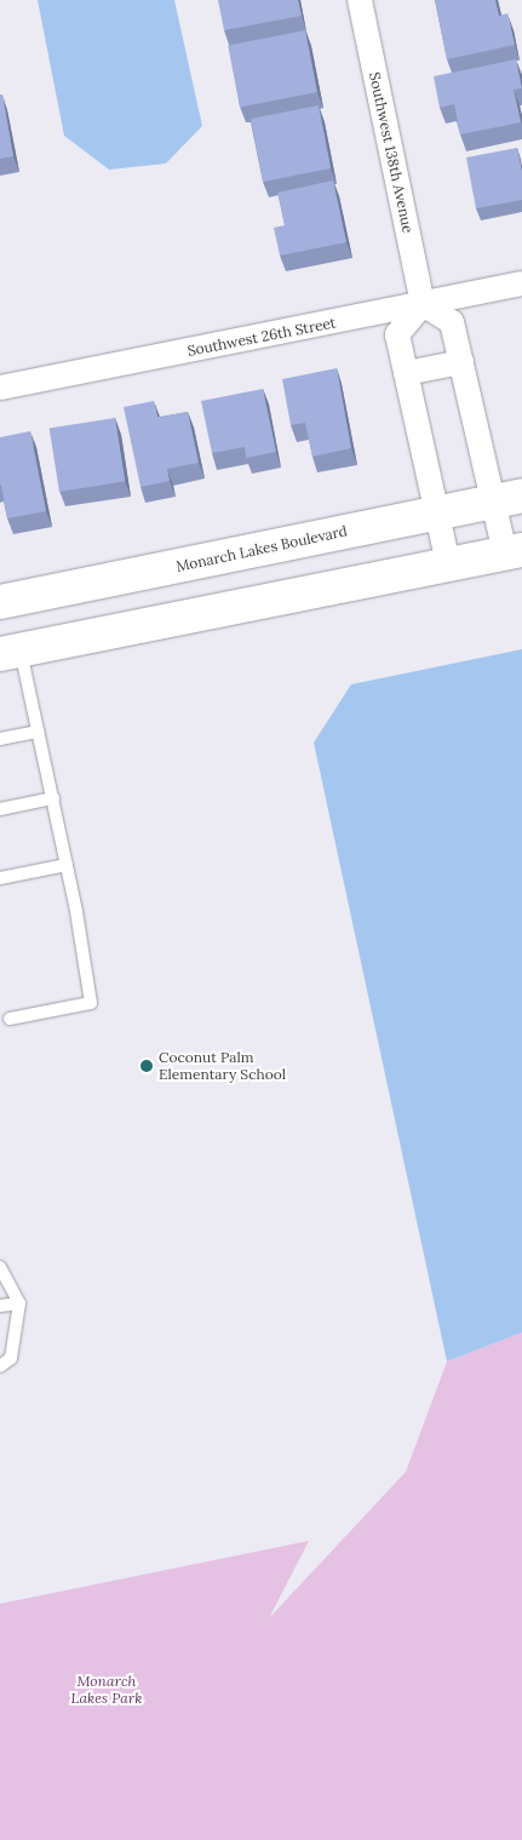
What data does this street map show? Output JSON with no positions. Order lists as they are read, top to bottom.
{
  "streets": {
    "street": ["Southwest 138th Avenue", "Southwest 26th Street", "Monarch Lakes Boulevard"]
  },
  "crossings": [
    ["Southwest 138th Avenue", "Southwest 26th Street"]
  ],
  "parks": ["Monarch Lakes Park"],
  "places": ["Coconut Palm Elementary School"]
}
